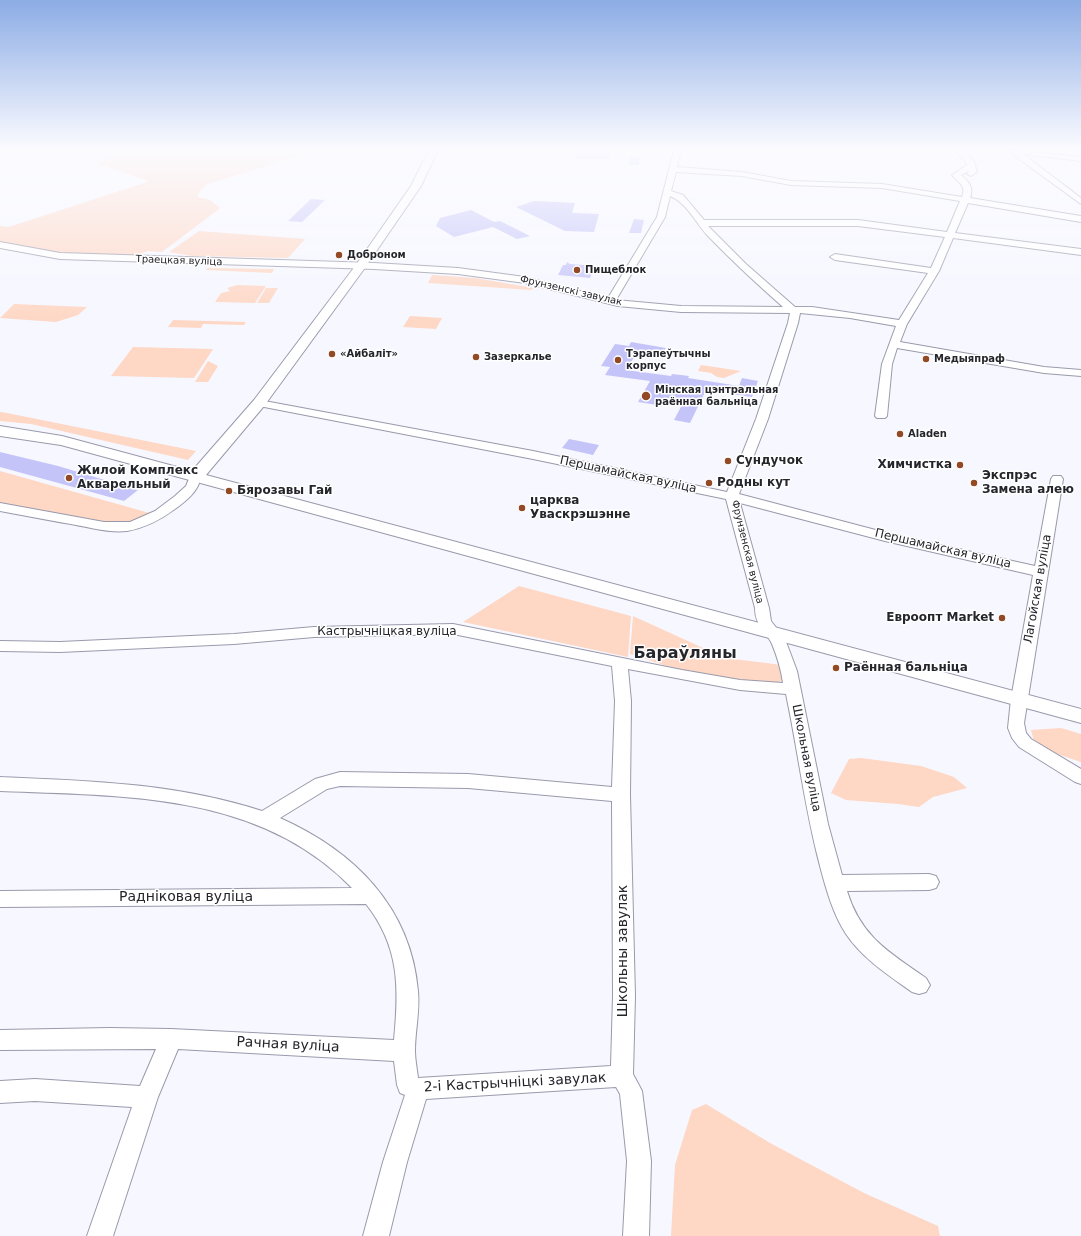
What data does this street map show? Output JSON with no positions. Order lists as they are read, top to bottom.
{
  "streets": {
    "street": [
      "Траецкая вуліца",
      "Фрунзенскі завулак",
      "Першамайская вуліца",
      "Фрунзенская вуліца",
      "Лагойская вуліца",
      "Кастрычніцкая вуліца",
      "Школьная вуліца",
      "Радніковая вуліца",
      "Школьны завулак",
      "Рачная вуліца",
      "2-і Кастрычніцкі завулак"
    ]
  },
  "crossings": [
    ["Траецкая вуліца", "Фрунзенскі завулак"],
    ["Фрунзенскі завулак", "Фрунзенская вуліца"],
    ["Першамайская вуліца", "Фрунзенская вуліца"],
    ["Першамайская вуліца", "Лагойская вуліца"],
    ["Фрунзенская вуліца", "Школьная вуліца"],
    ["Кастрычніцкая вуліца", "Школьная вуліца"],
    ["Кастрычніцкая вуліца", "Школьны завулак"],
    ["Радніковая вуліца", "2-і Кастрычніцкі завулак"],
    ["Школьны завулак", "2-і Кастрычніцкі завулак"],
    ["Рачная вуліца", "2-і Кастрычніцкі завулак"]
  ],
  "districts": ["Бараўляны"],
  "places": [
    "Доброном",
    "Пищеблок",
    "«Айбаліт»",
    "Зазеркалье",
    "Медыяпраф",
    "Тэрапеўтычны корпус",
    "Мінская цэнтральная раённая бальніца",
    "Aladen",
    "Сундучок",
    "Химчистка",
    "Жилой Комплекс Акварельный",
    "Родны кут",
    "Экспрэс Замена алею",
    "Бярозавы Гай",
    "царква Уваскрэшэнне",
    "Евроопт Market",
    "Раённая бальніца"
  ]
}
